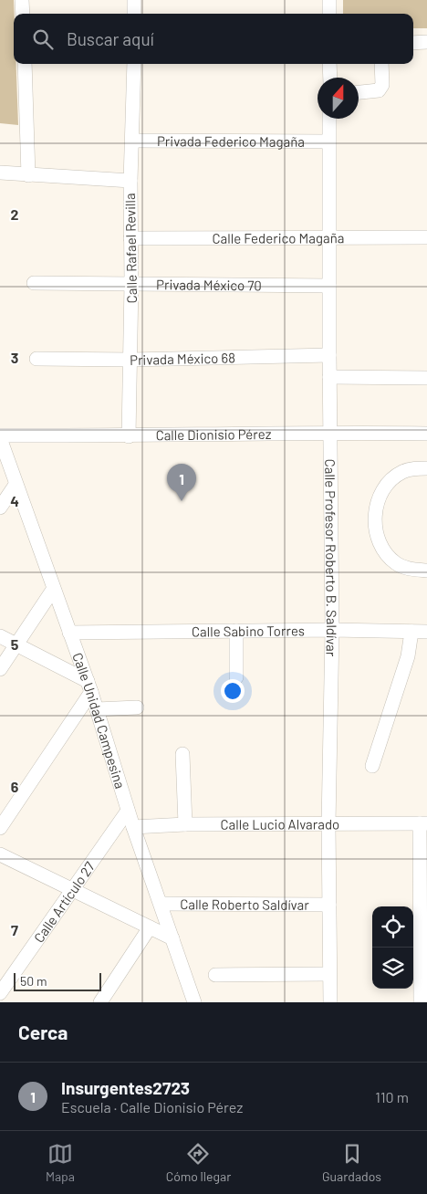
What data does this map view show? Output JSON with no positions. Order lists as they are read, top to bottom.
{
  "streets": {
    "street": [
      "Privada Federico Magaña",
      "Calle Federico Magaña",
      "Calle Rafael Revilla",
      "Privada México 70",
      "Privada México 68",
      "Calle Dionisio Pérez",
      "Calle Profesor Roberto B. Saldívar",
      "Calle Sabino Torres",
      "Calle Unidad Campesina",
      "Calle Lucio Alvarado",
      "Calle Artículo 27",
      "Calle Roberto Saldívar"
    ]
  },
  "crossings": [
    ["Privada Federico Magaña", "Calle Rafael Revilla"],
    ["Privada Federico Magaña", "Calle Profesor Roberto B. Saldívar"],
    ["Calle Federico Magaña", "Calle Rafael Revilla"],
    ["Calle Federico Magaña", "Calle Profesor Roberto B. Saldívar"],
    ["Calle Rafael Revilla", "Privada México 70"],
    ["Calle Rafael Revilla", "Privada México 68"],
    ["Calle Rafael Revilla", "Calle Dionisio Pérez"],
    ["Privada México 70", "Calle Profesor Roberto B. Saldívar"],
    ["Privada México 68", "Calle Profesor Roberto B. Saldívar"],
    ["Calle Dionisio Pérez", "Calle Profesor Roberto B. Saldívar"],
    ["Calle Dionisio Pérez", "Calle Unidad Campesina"],
    ["Calle Profesor Roberto B. Saldívar", "Calle Sabino Torres"],
    ["Calle Profesor Roberto B. Saldívar", "Calle Lucio Alvarado"],
    ["Calle Profesor Roberto B. Saldívar", "Calle Roberto Saldívar"],
    ["Calle Sabino Torres", "Calle Unidad Campesina"],
    ["Calle Unidad Campesina", "Calle Lucio Alvarado"],
    ["Calle Unidad Campesina", "Calle Artículo 27"],
    ["Calle Unidad Campesina", "Calle Roberto Saldívar"]
  ],
  "scale_bar": "50 m",
  "north": "top",
  "page": {
    "search": "Buscar aquí",
    "pins": "1",
    "scale": "50 m",
    "heading": "Cerca",
    "list": [
      {
        "mark": "1",
        "name": "Insurgentes2723",
        "note": "Escuela · Calle Dionisio Pérez",
        "value": "110 m"
      }
    ],
    "nav": ["Mapa", "Cómo llegar", "Guardados"]
  },
  "grid": {
    "rows": [
      "2",
      "3",
      "4",
      "5",
      "6",
      "7"
    ]
  }
}
